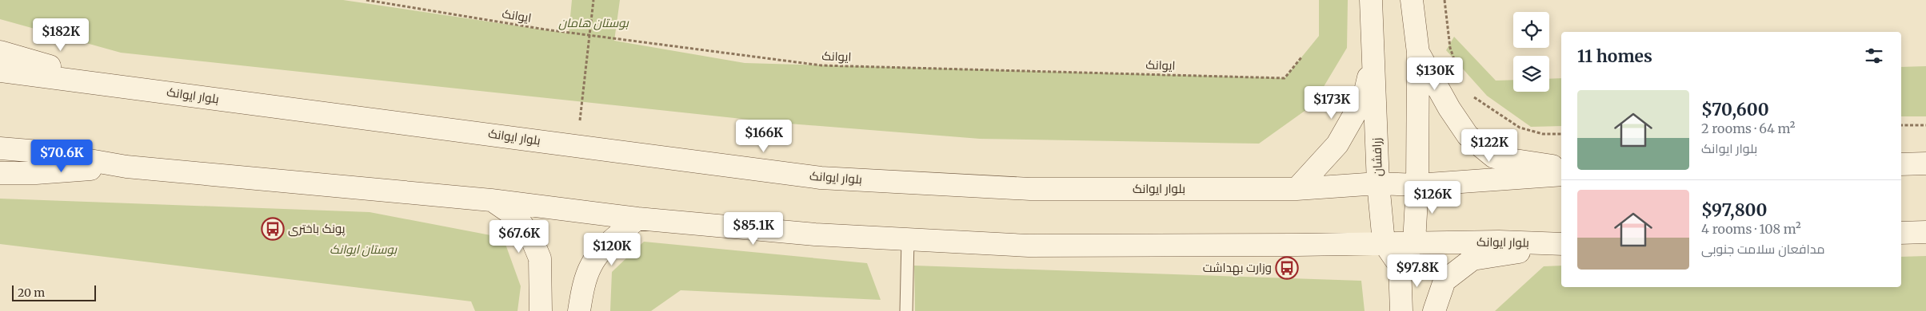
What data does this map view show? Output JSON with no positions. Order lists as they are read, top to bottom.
{
  "streets": {
    "main road": ["بلوار ایوانک", "زرافشان"],
    "path": ["ایوانک"]
  },
  "crossings": [
    ["بلوار ایوانک", "زرافشان"]
  ],
  "parks": ["بوستان هامان", "بوستان ایوانک"],
  "places": {
    "bus stop": ["پونک باختری", "وزارت بهداشت"]
  },
  "scale_bar": "20 m",
  "page": {
    "price": [
      "$182K",
      "$130K",
      "$173K",
      "$166K",
      "$122K",
      "$70.6K",
      "$126K",
      "$85.1K",
      "$67.6K",
      "$120K",
      "$97.8K"
    ],
    "heading": "11 homes",
    "list": [
      {
        "name": "$70,600",
        "note": "2 rooms · 64 m² · بلوار ایوانک"
      },
      {
        "name": "$97,800",
        "note": "4 rooms · 108 m² · مدافعان سلامت جنوبی"
      }
    ],
    "scale": "20 m"
  }
}
